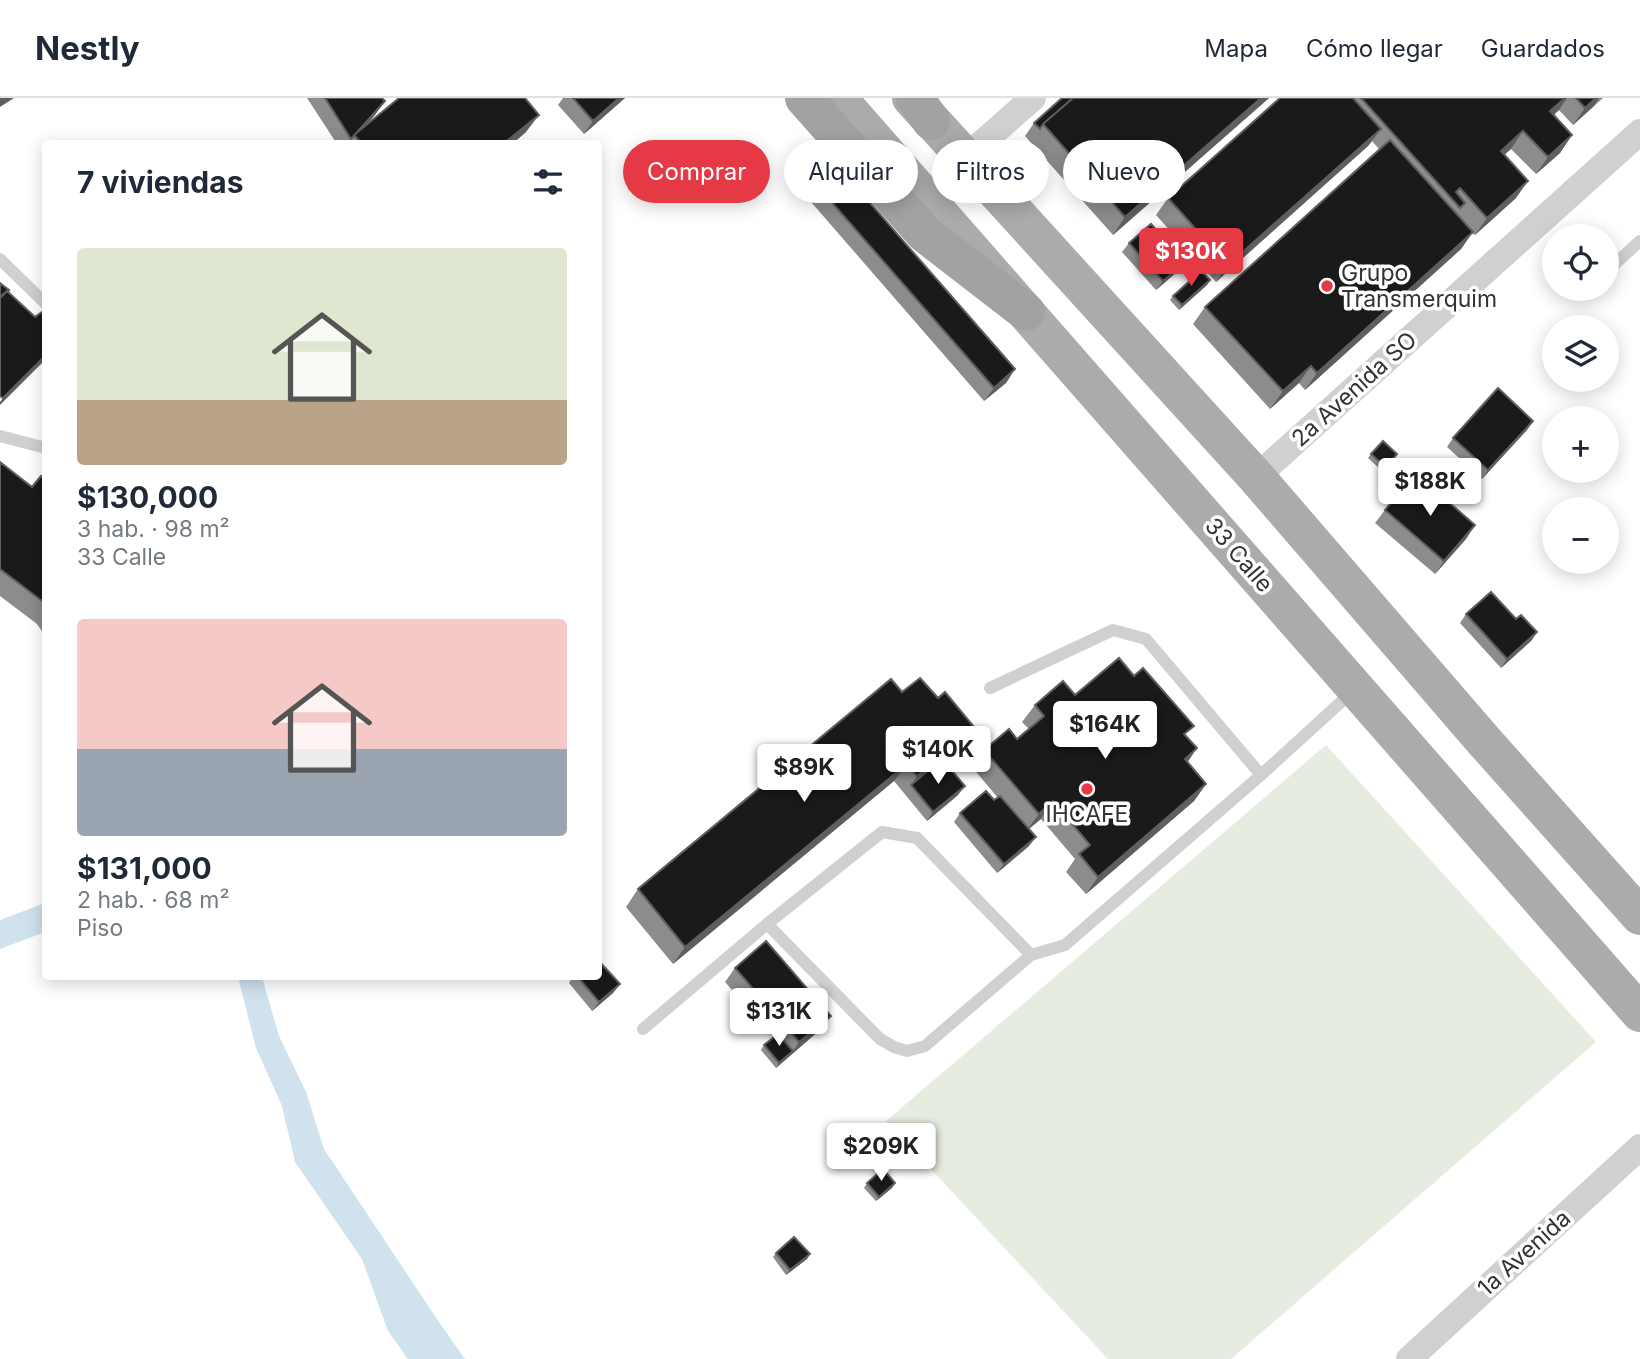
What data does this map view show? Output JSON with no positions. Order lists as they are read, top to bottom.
{
  "streets": {
    "main road": ["33 Calle"],
    "street": ["2a Avenida SO", "1a Avenida"]
  },
  "places": ["Grupo Transmerquim", "IHCAFE"],
  "page": {
    "header": "Nestly",
    "nav": ["Mapa", "Cómo llegar", "Guardados"],
    "chip": [
      "Comprar",
      "Alquilar",
      "Filtros",
      "Nuevo"
    ],
    "heading": "7 viviendas",
    "map_buttons": ["+", "−"],
    "list": [
      {
        "name": "$130,000",
        "note": "3 hab. · 98 m² · 33 Calle"
      },
      {
        "name": "$131,000",
        "note": "2 hab. · 68 m² · Piso"
      }
    ],
    "price": [
      "$130K",
      "$188K",
      "$164K",
      "$140K",
      "$89K",
      "$131K",
      "$209K"
    ]
  }
}
